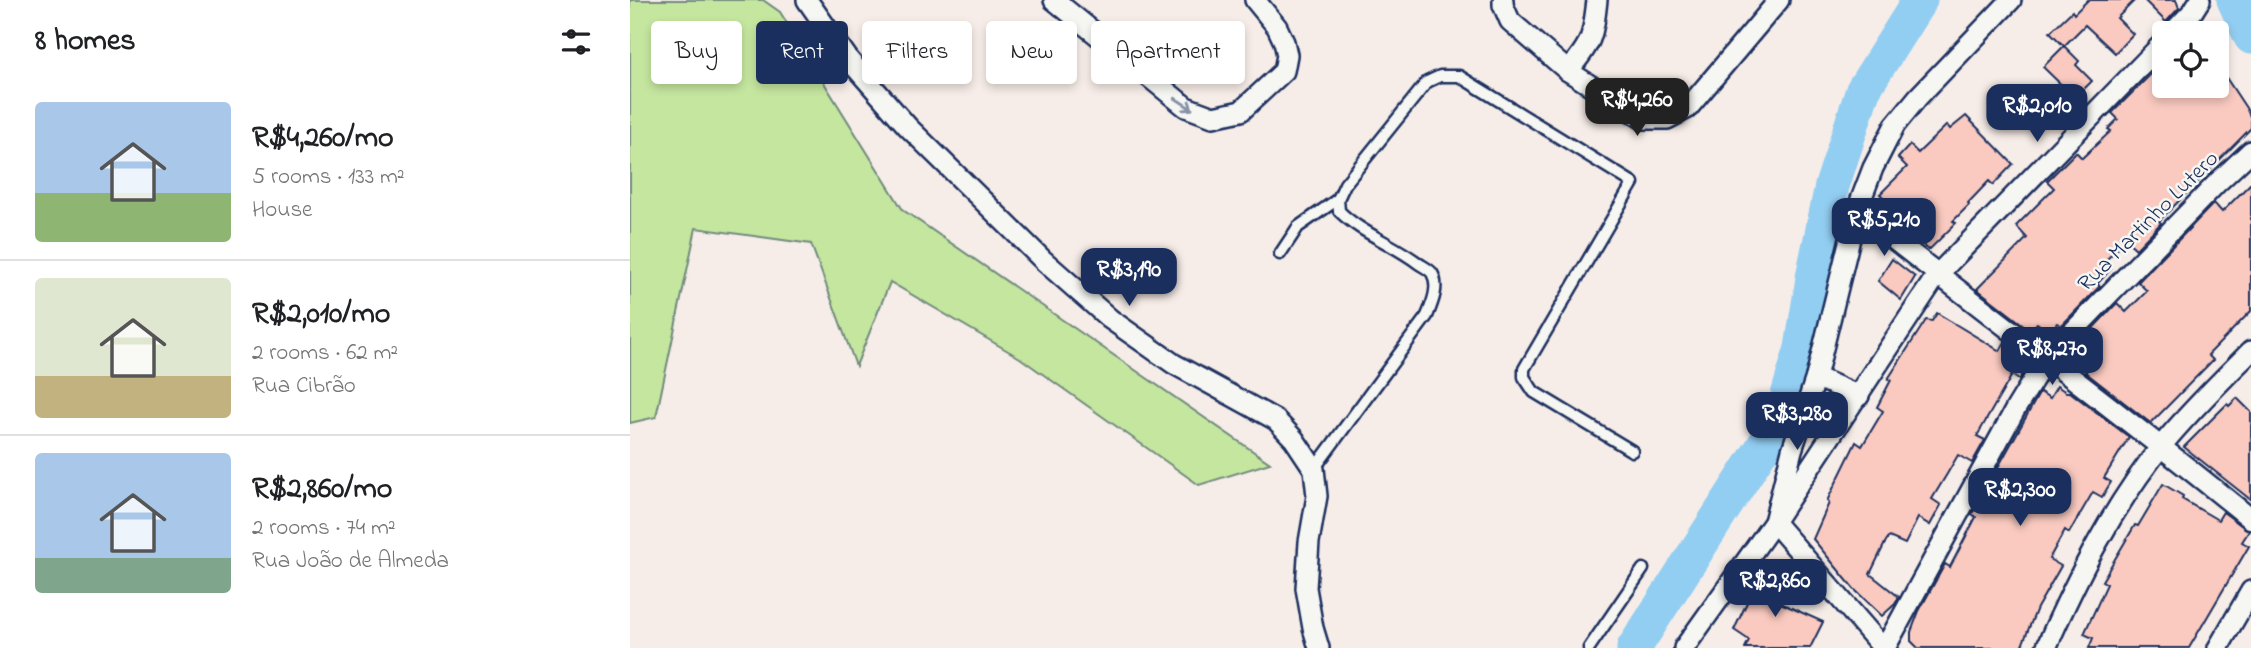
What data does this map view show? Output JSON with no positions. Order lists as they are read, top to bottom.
{
  "streets": {
    "street": ["Rua Martinho Lutero"]
  },
  "page": {
    "heading": "8 homes",
    "chip": [
      "Buy",
      "Rent",
      "Filters",
      "New",
      "Apartment"
    ],
    "price": [
      "R$4,260",
      "R$2,010",
      "R$5,210",
      "R$3,190",
      "R$8,270",
      "R$3,280",
      "R$2,300",
      "R$2,860"
    ],
    "list": [
      {
        "name": "R$4,260/mo",
        "note": "5 rooms · 133 m² · House"
      },
      {
        "name": "R$2,010/mo",
        "note": "2 rooms · 62 m² · Rua Cibrão"
      },
      {
        "name": "R$2,860/mo",
        "note": "2 rooms · 74 m² · Rua João de Almeda"
      }
    ]
  }
}
